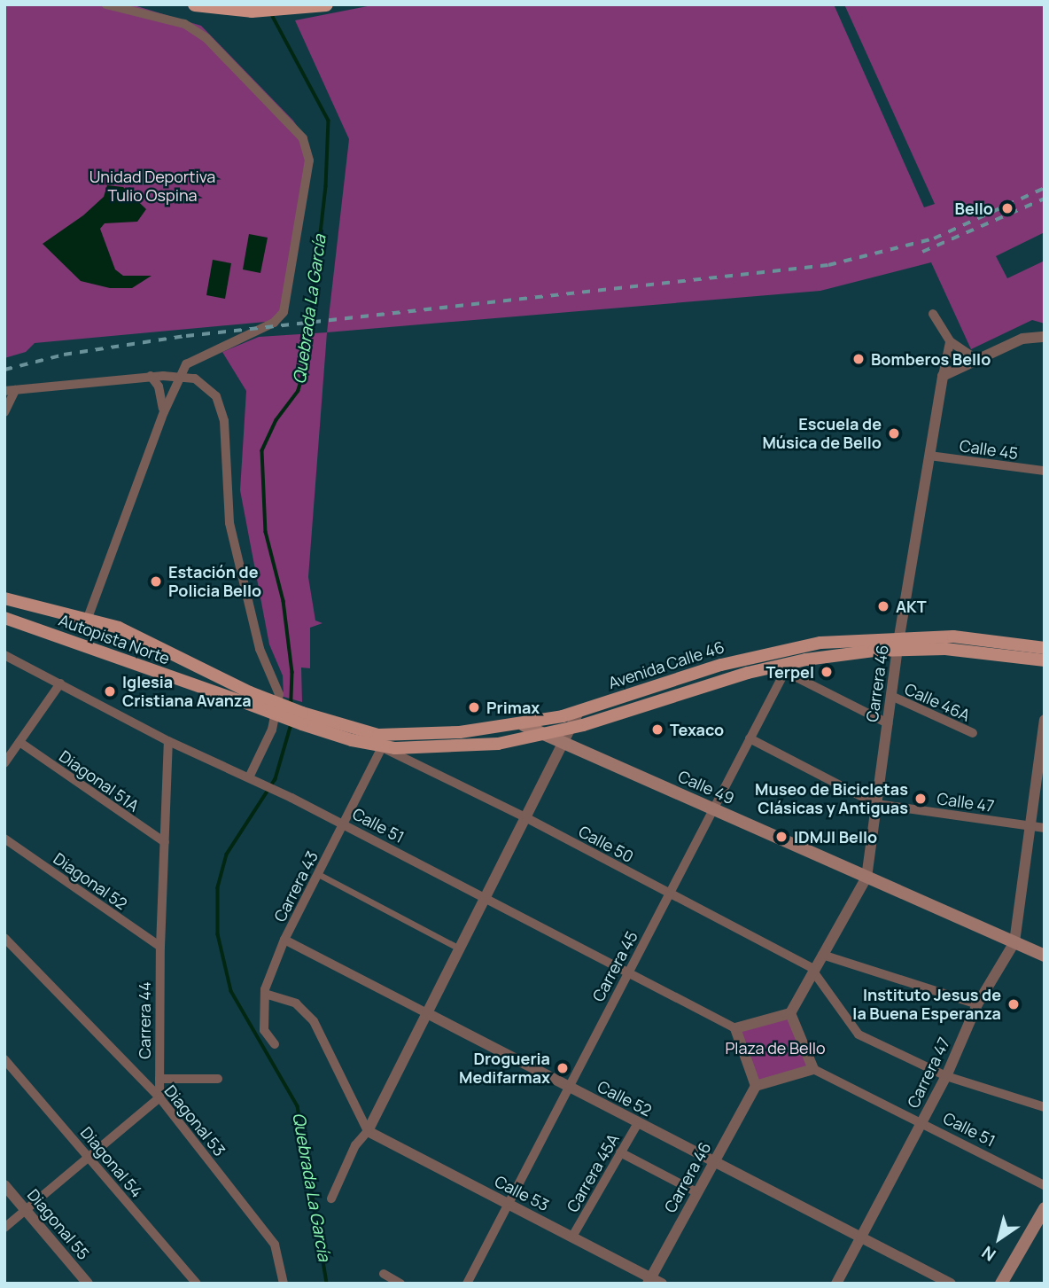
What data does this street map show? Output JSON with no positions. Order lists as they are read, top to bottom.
{
  "streets": {
    "main road": ["Autopista Norte", "Avenida Calle 46", "Calle 49"],
    "street": [
      "Calle 45",
      "Carrera 46",
      "Calle 46A",
      "Diagonal 51A",
      "Calle 47",
      "Calle 51",
      "Calle 50",
      "Diagonal 52",
      "Carrera 43",
      "Carrera 45",
      "Carrera 44",
      "Carrera 47",
      "Calle 52",
      "Diagonal 53",
      "Diagonal 54",
      "Carrera 45A",
      "Calle 53",
      "Diagonal 55"
    ]
  },
  "crossings": [
    ["Calle 45", "Carrera 46"],
    ["Avenida Calle 46", "Carrera 46"],
    ["Avenida Calle 46", "Calle 49"],
    ["Avenida Calle 46", "Calle 50"],
    ["Avenida Calle 46", "Carrera 43"],
    ["Avenida Calle 46", "Carrera 45"],
    ["Carrera 46", "Calle 46A"],
    ["Carrera 46", "Calle 49"],
    ["Carrera 46", "Calle 47"],
    ["Carrera 46", "Calle 50"],
    ["Carrera 46", "Calle 52"],
    ["Carrera 46", "Calle 53"],
    ["Diagonal 51A", "Carrera 44"],
    ["Calle 49", "Carrera 45"],
    ["Calle 49", "Carrera 47"],
    ["Calle 47", "Carrera 45"],
    ["Calle 47", "Carrera 47"],
    ["Calle 51", "Carrera 43"],
    ["Calle 51", "Carrera 45"],
    ["Calle 51", "Carrera 44"],
    ["Calle 51", "Carrera 47"],
    ["Calle 50", "Carrera 43"],
    ["Calle 50", "Carrera 45"],
    ["Calle 50", "Carrera 47"],
    ["Diagonal 52", "Carrera 44"],
    ["Carrera 43", "Calle 52"],
    ["Carrera 45", "Calle 52"],
    ["Carrera 45", "Calle 53"],
    ["Carrera 44", "Diagonal 53"],
    ["Carrera 47", "Calle 52"],
    ["Calle 52", "Carrera 45A"],
    ["Carrera 45A", "Calle 53"]
  ],
  "water": ["Quebrada La García"],
  "parks": ["Unidad Deportiva Tulio Ospina", "Plaza de Bello"],
  "places": [
    "Bello",
    "Bomberos Bello",
    "Escuela de Música de Bello",
    "Estación de Policia Bello",
    "AKT",
    "Terpel",
    "Iglesia Cristiana Avanza",
    "Primax",
    "Texaco",
    "Museo de Bicicletas Clásicas y Antiguas",
    "IDMJI Bello",
    "Instituto Jesus de la Buena Esperanza",
    "Drogueria Medifarmax"
  ],
  "north": "bottom left"
}
